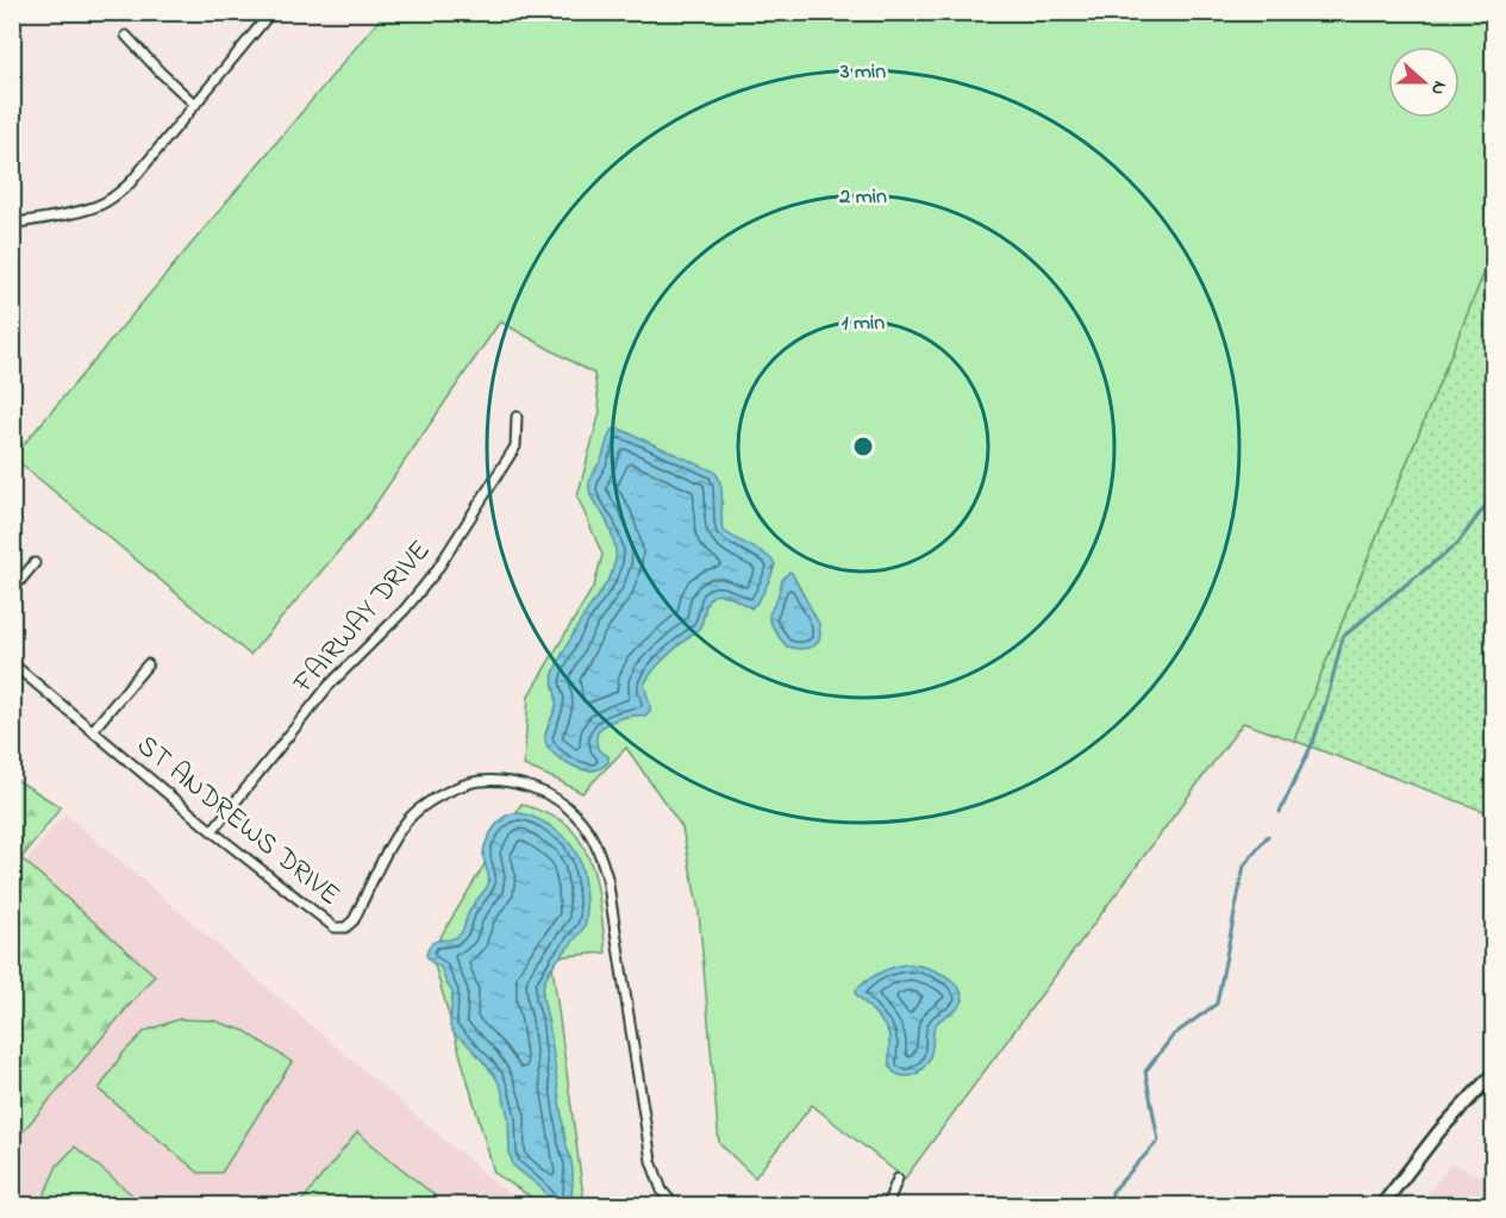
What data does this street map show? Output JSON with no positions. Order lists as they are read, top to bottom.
{
  "streets": {
    "street": ["FAIRWAY DRIVE", "ST ANDREWS DRIVE"]
  },
  "crossings": [
    ["FAIRWAY DRIVE", "ST ANDREWS DRIVE"]
  ],
  "north": "right",
  "rings": ["3 min", "2 min", "1 min"]
}
